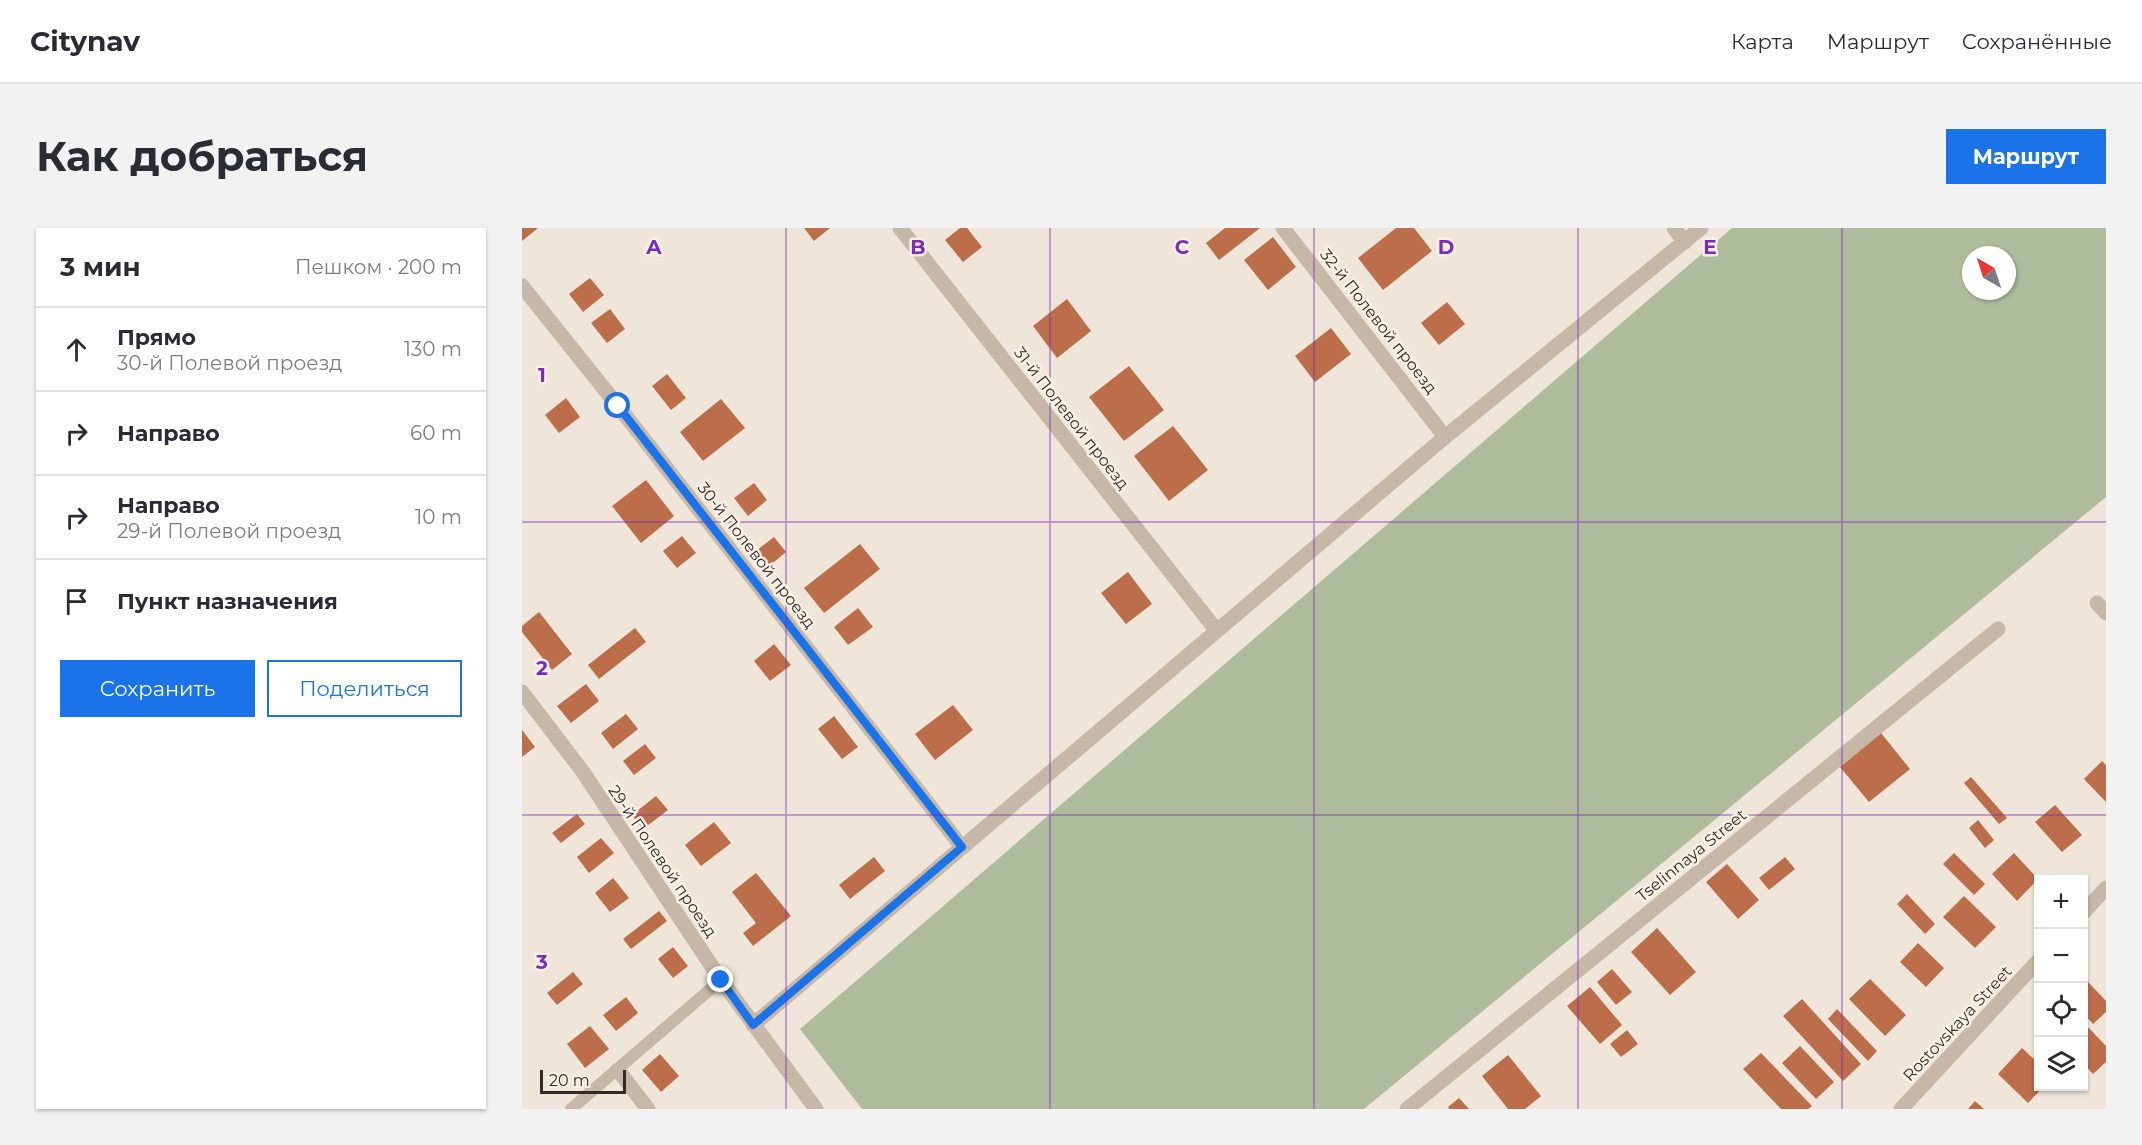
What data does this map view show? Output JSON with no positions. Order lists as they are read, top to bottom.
{
  "streets": {
    "street": [
      "32-й Полевой проезд",
      "31-й Полевой проезд",
      "30-й Полевой проезд",
      "Tselinnaya Street",
      "29-й Полевой проезд",
      "Rostovskaya Street"
    ]
  },
  "scale_bar": "20 m",
  "north": "top left",
  "page": {
    "header": "Citynav",
    "nav": ["Карта", "Маршрут", "Сохранённые"],
    "buttons": [
      "Маршрут",
      ["Сохранить", "Поделиться"]
    ],
    "title": "Как добраться",
    "heading": ["3 мин", "Пешком · 200 m"],
    "list": [
      ["Прямо", "30-й Полевой проезд", "130 m"],
      ["Направо", "60 m"],
      ["Направо", "29-й Полевой проезд", "10 m"],
      "Пункт назначения"
    ],
    "map_buttons": ["+", "−"],
    "scale": "20 m"
  },
  "grid": {
    "columns": [
      "A",
      "B",
      "C",
      "D",
      "E"
    ],
    "rows": ["1", "2", "3"]
  }
}
